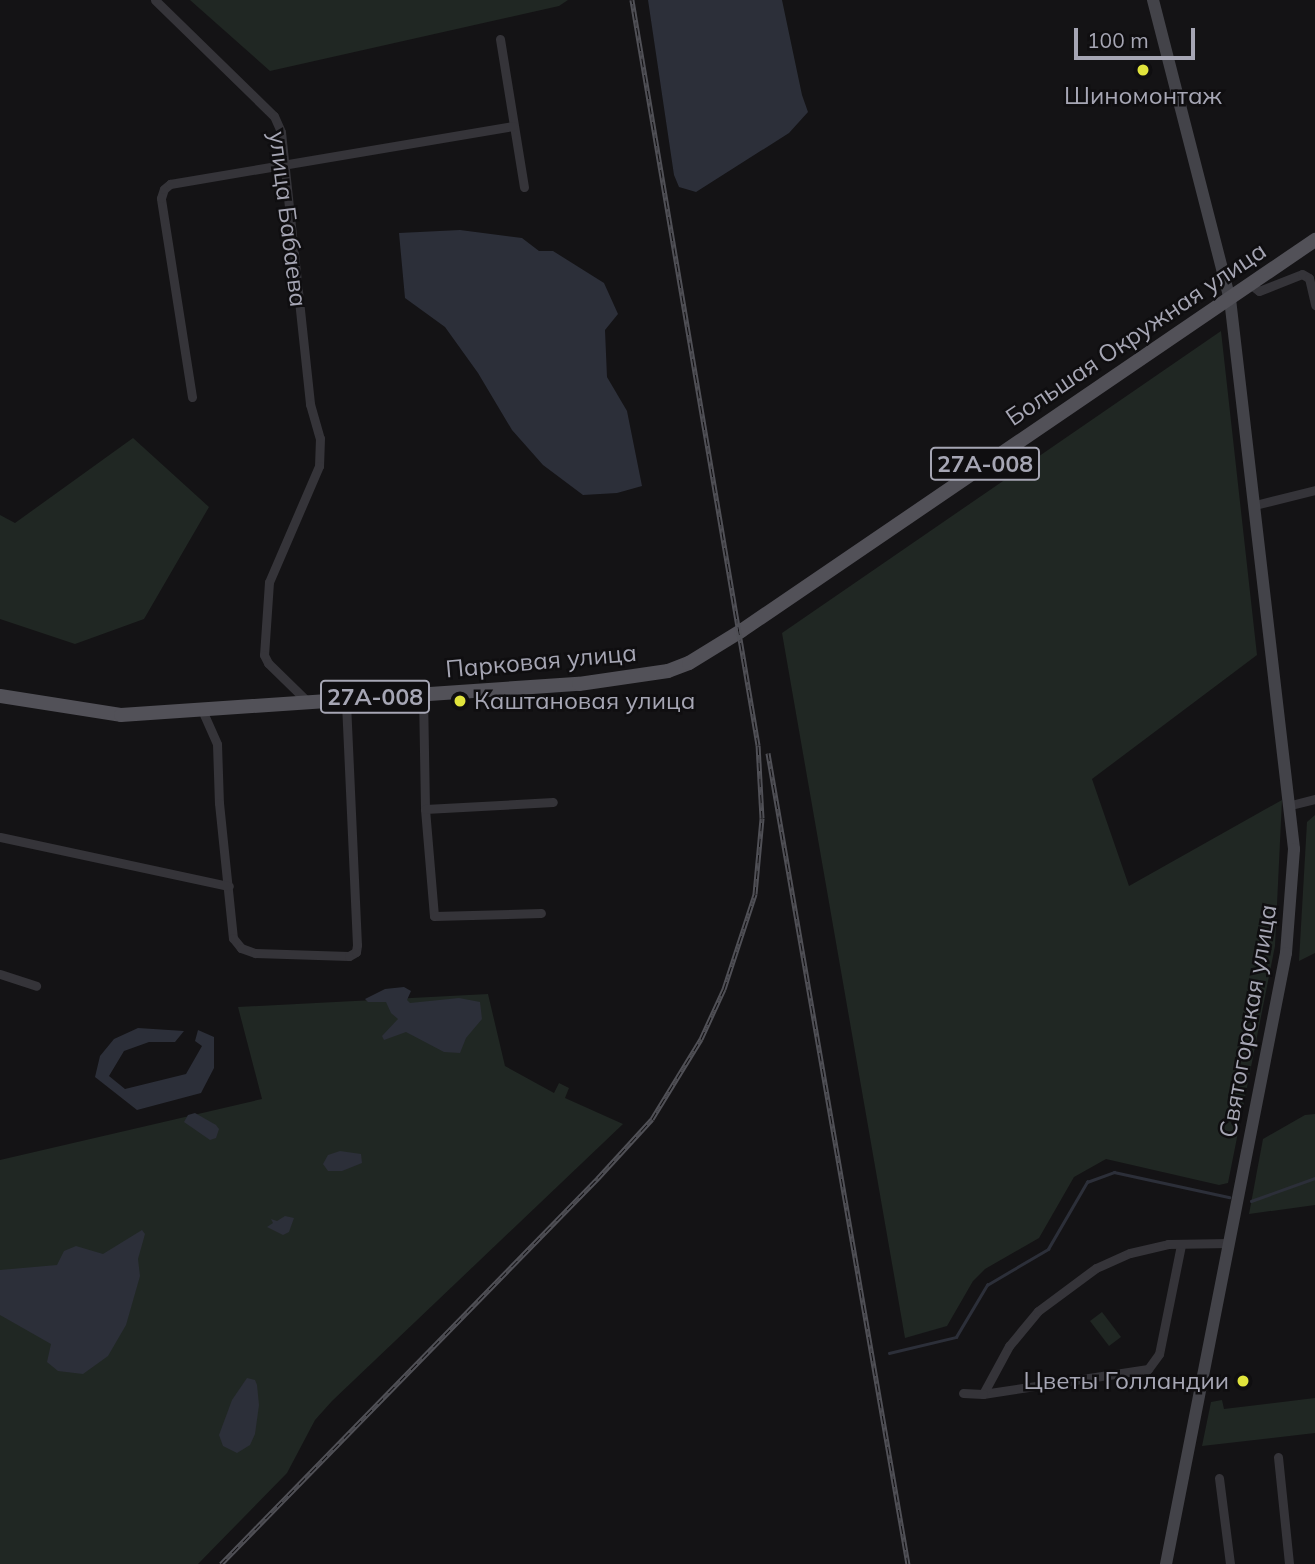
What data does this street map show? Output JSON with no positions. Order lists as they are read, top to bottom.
{
  "streets": {
    "main road": ["Большая Окружная улица", "27А-008", "Парковая улица"],
    "street": ["улица Бабаева", "Святогорская улица"]
  },
  "crossings": [
    ["улица Бабаева", "Парковая улица"],
    ["Большая Окружная улица", "Парковая улица"],
    ["Большая Окружная улица", "Святогорская улица"]
  ],
  "places": ["Шиномонтаж", "Каштановая улица", "Цветы Голландии"],
  "scale_bar": "100 m"
}
